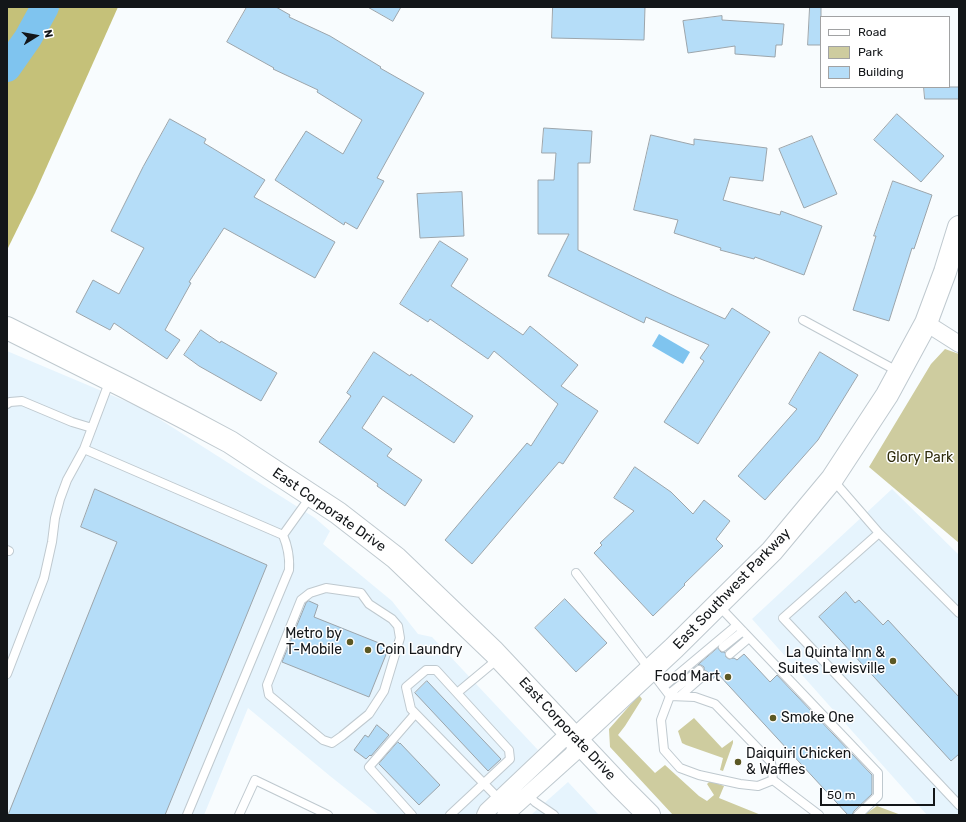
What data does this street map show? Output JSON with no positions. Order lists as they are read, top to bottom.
{
  "streets": {
    "main road": ["East Corporate Drive", "East Southwest Parkway"]
  },
  "crossings": [
    ["East Corporate Drive", "East Southwest Parkway"]
  ],
  "parks": ["Glory Park"],
  "places": [
    "Metro by T-Mobile",
    "Coin Laundry",
    "La Quinta Inn & Suites Lewisville",
    "Food Mart",
    "Smoke One",
    "Daiquiri Chicken & Waffles"
  ],
  "legend": ["Road", "Park", "Building"],
  "scale_bar": "50 m",
  "north": "right"
}
